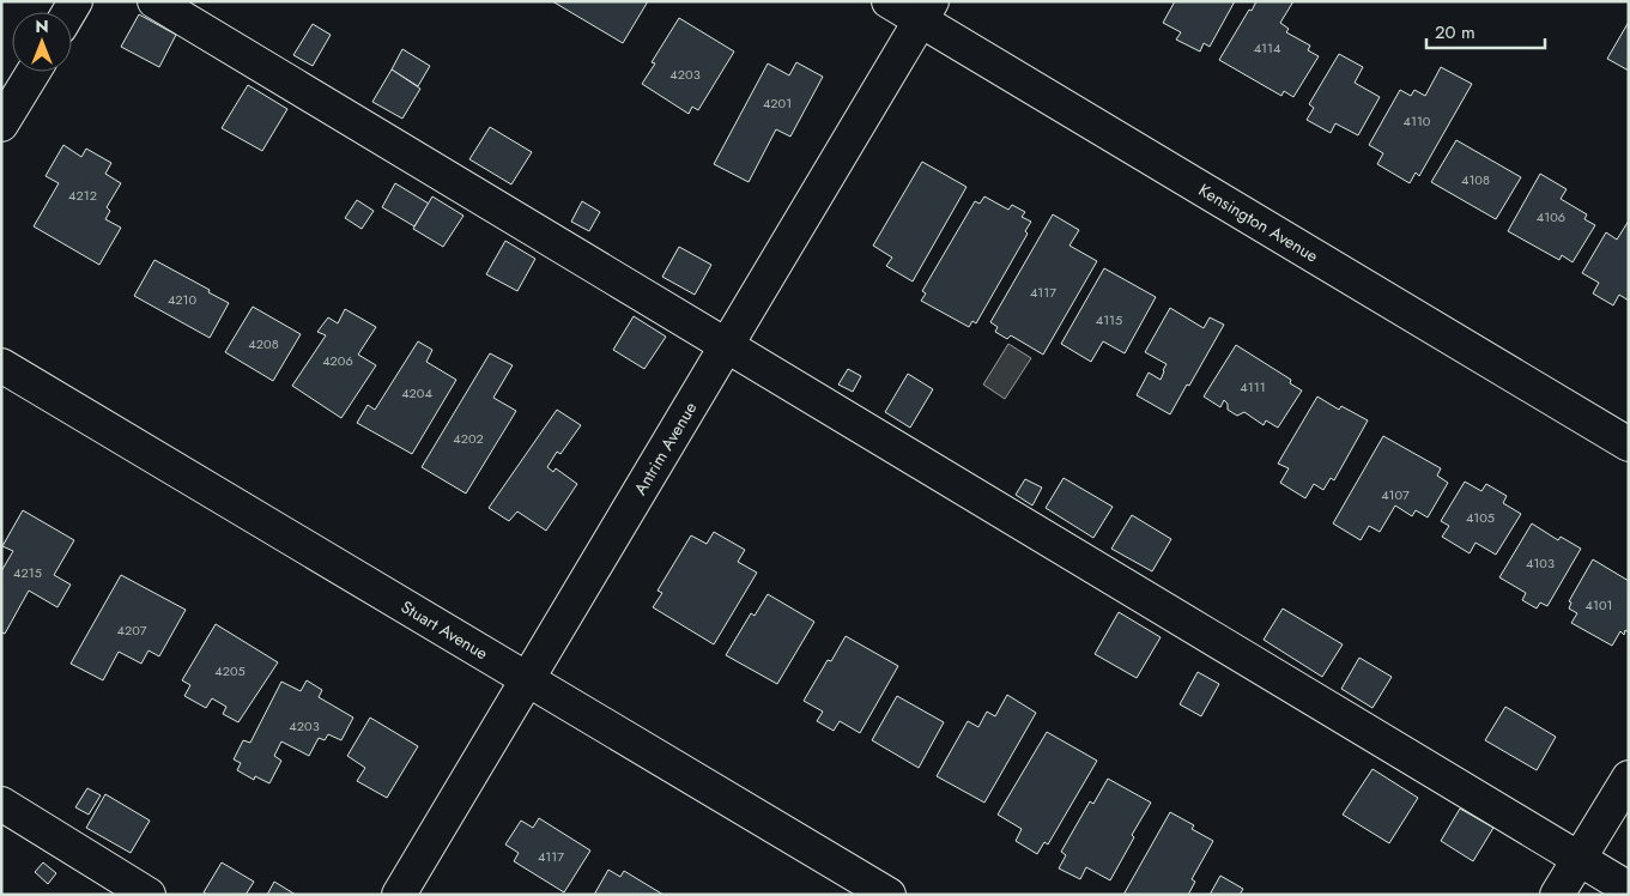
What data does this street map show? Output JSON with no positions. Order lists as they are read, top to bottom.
{
  "streets": {
    "street": ["Kensington Avenue", "Antrim Avenue", "Stuart Avenue"]
  },
  "crossings": [
    ["Kensington Avenue", "Antrim Avenue"],
    ["Antrim Avenue", "Stuart Avenue"]
  ],
  "house_numbers": [
    "4114",
    "4203",
    "4201",
    "4110",
    "4108",
    "4212",
    "4106",
    "4117",
    "4210",
    "4115",
    "4208",
    "4206",
    "4111",
    "4204",
    "4202",
    "4107",
    "4105",
    "4103",
    "4215",
    "4101",
    "4207",
    "4205",
    "4203",
    "4117"
  ],
  "scale_bar": "20 m",
  "north": "top"
}
